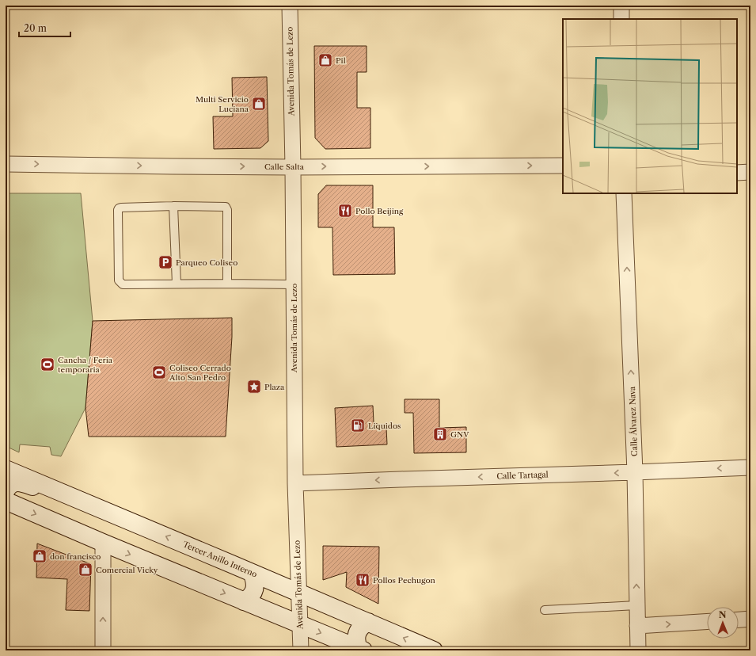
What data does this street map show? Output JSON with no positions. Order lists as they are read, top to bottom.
{
  "streets": {
    "main road": ["Tercer Anillo Interno"],
    "street": [
      "Avenida Tomás de Lezo",
      "Calle Salta",
      "Calle Álvarez Nava",
      "Calle Tartagal"
    ]
  },
  "crossings": [
    ["Avenida Tomás de Lezo", "Calle Salta"],
    ["Avenida Tomás de Lezo", "Calle Tartagal"],
    ["Avenida Tomás de Lezo", "Tercer Anillo Interno"],
    ["Calle Álvarez Nava", "Calle Tartagal"]
  ],
  "one_way": ["Calle Salta", "Calle Álvarez Nava", "Calle Tartagal"],
  "places": {
    "shop": [
      "Pil",
      "Multi Servicio Luciana",
      "don francisco",
      "Comercial Vicky"
    ],
    "restaurant": ["Pollo Beijing", "Pollos Pechugon"],
    "parking": ["Parqueo Coliseo"],
    "sports": ["Cancha / Feria temporaria", "Coliseo Cerrado Alto San Pedro"],
    "place": ["Plaza"],
    "fuel station": ["Liquidos"],
    "building": ["GNV"]
  },
  "scale_bar": "20 m",
  "north": "top"
}
